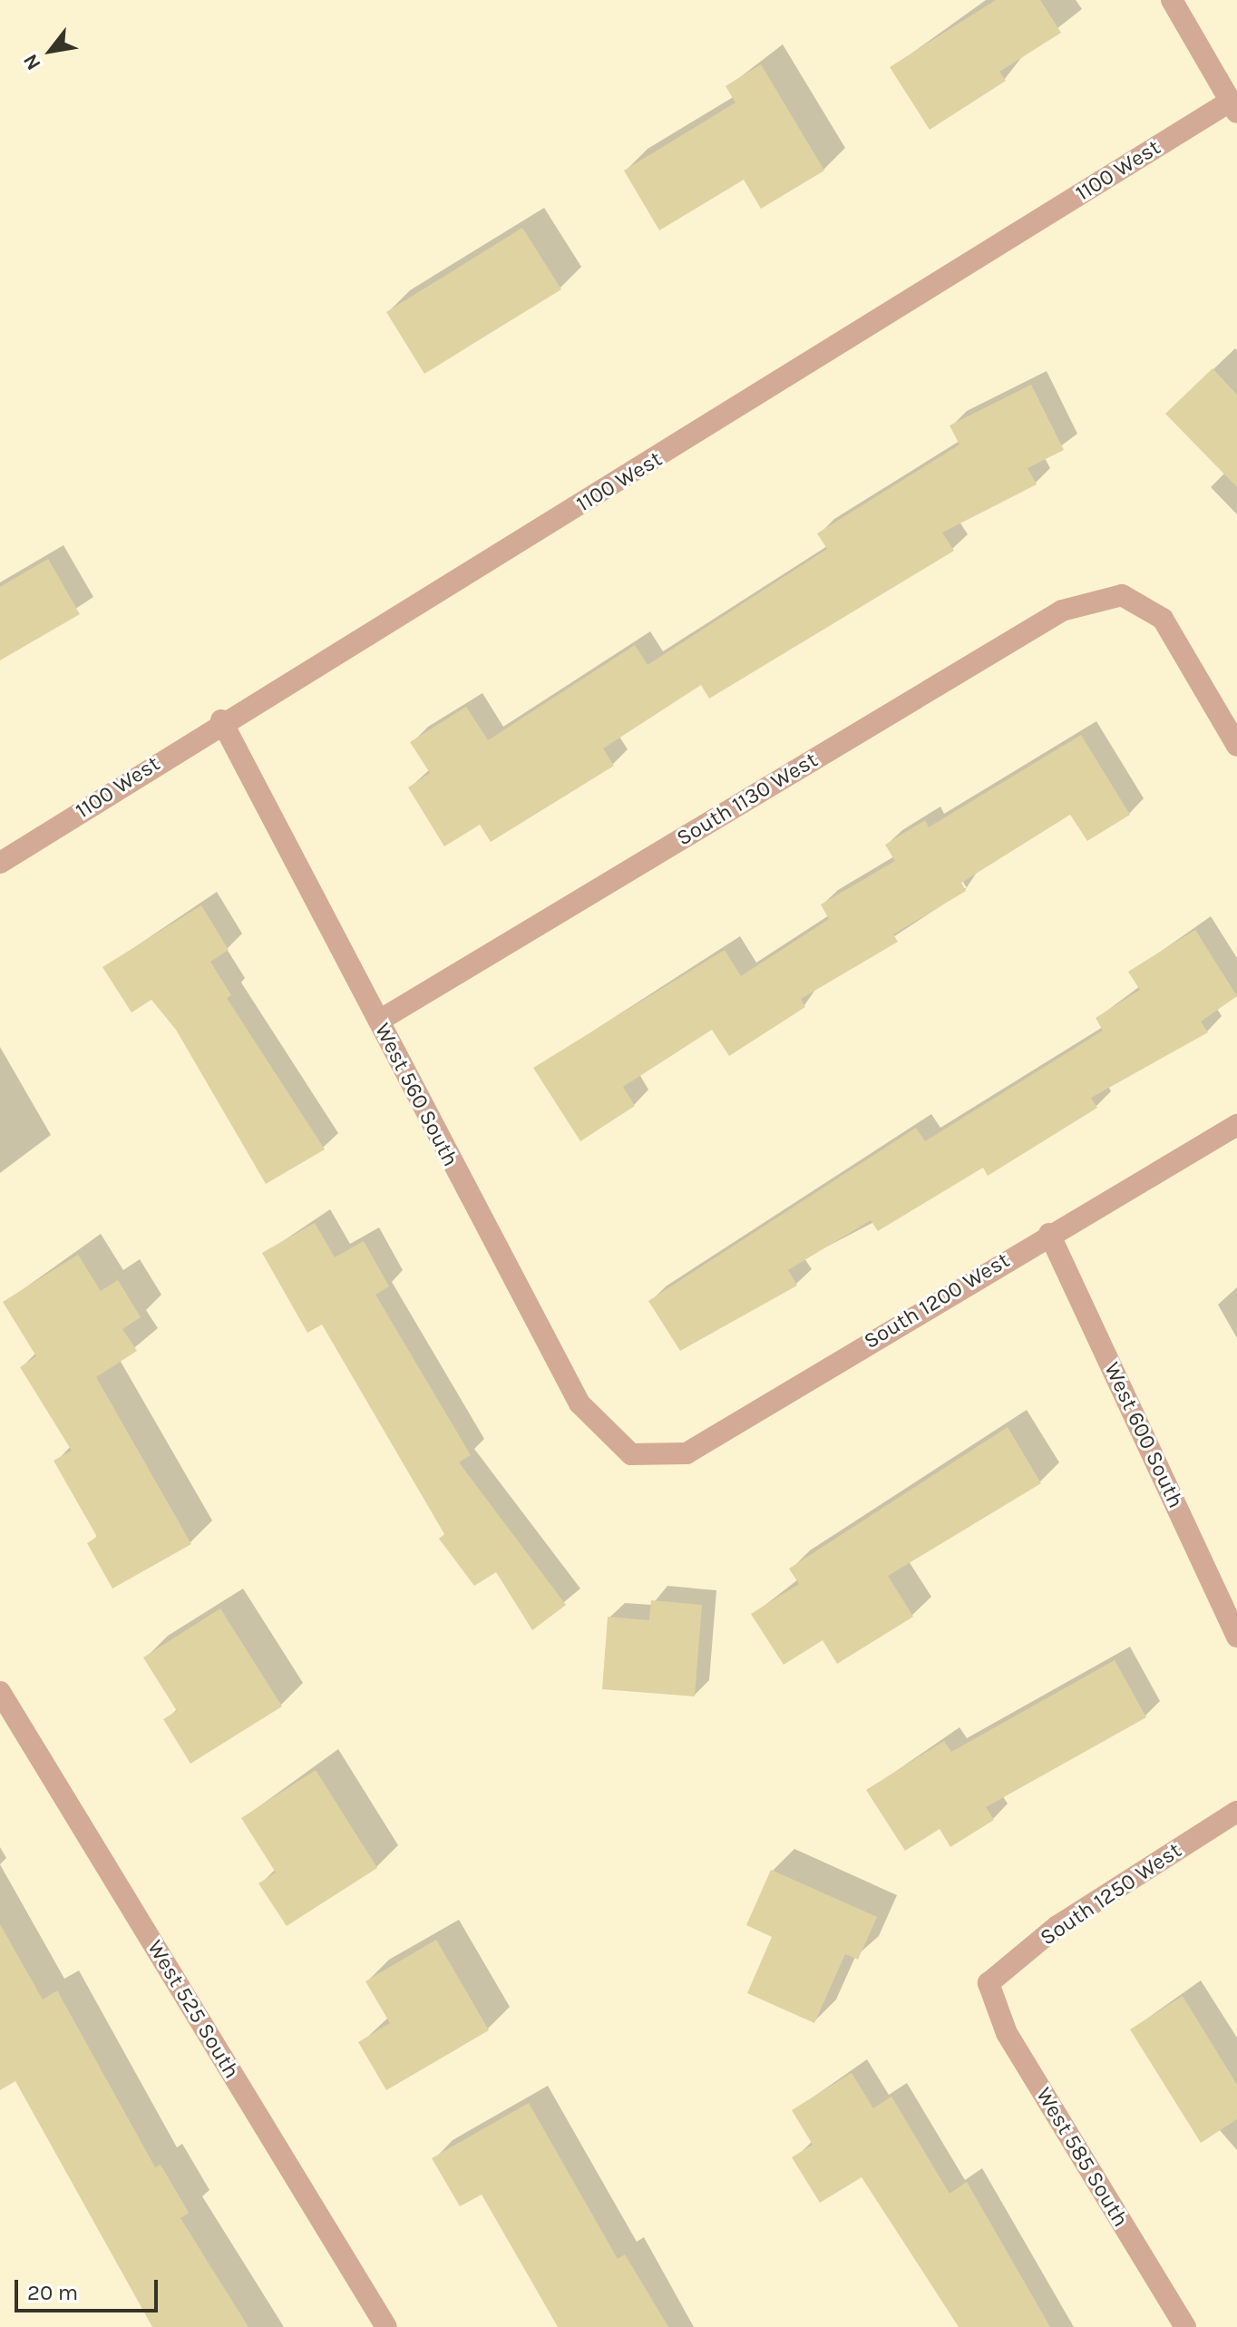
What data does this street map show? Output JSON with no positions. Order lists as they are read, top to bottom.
{
  "streets": {
    "street": [
      "1100 West",
      "South 1130 West",
      "West 560 South",
      "South 1200 West",
      "West 600 South",
      "South 1250 West",
      "West 525 South",
      "West 585 South"
    ]
  },
  "crossings": [
    ["1100 West", "West 560 South"],
    ["South 1130 West", "West 560 South"],
    ["West 560 South", "South 1200 West"],
    ["South 1200 West", "West 600 South"],
    ["South 1250 West", "West 585 South"]
  ],
  "scale_bar": "20 m",
  "north": "bottom left"
}
